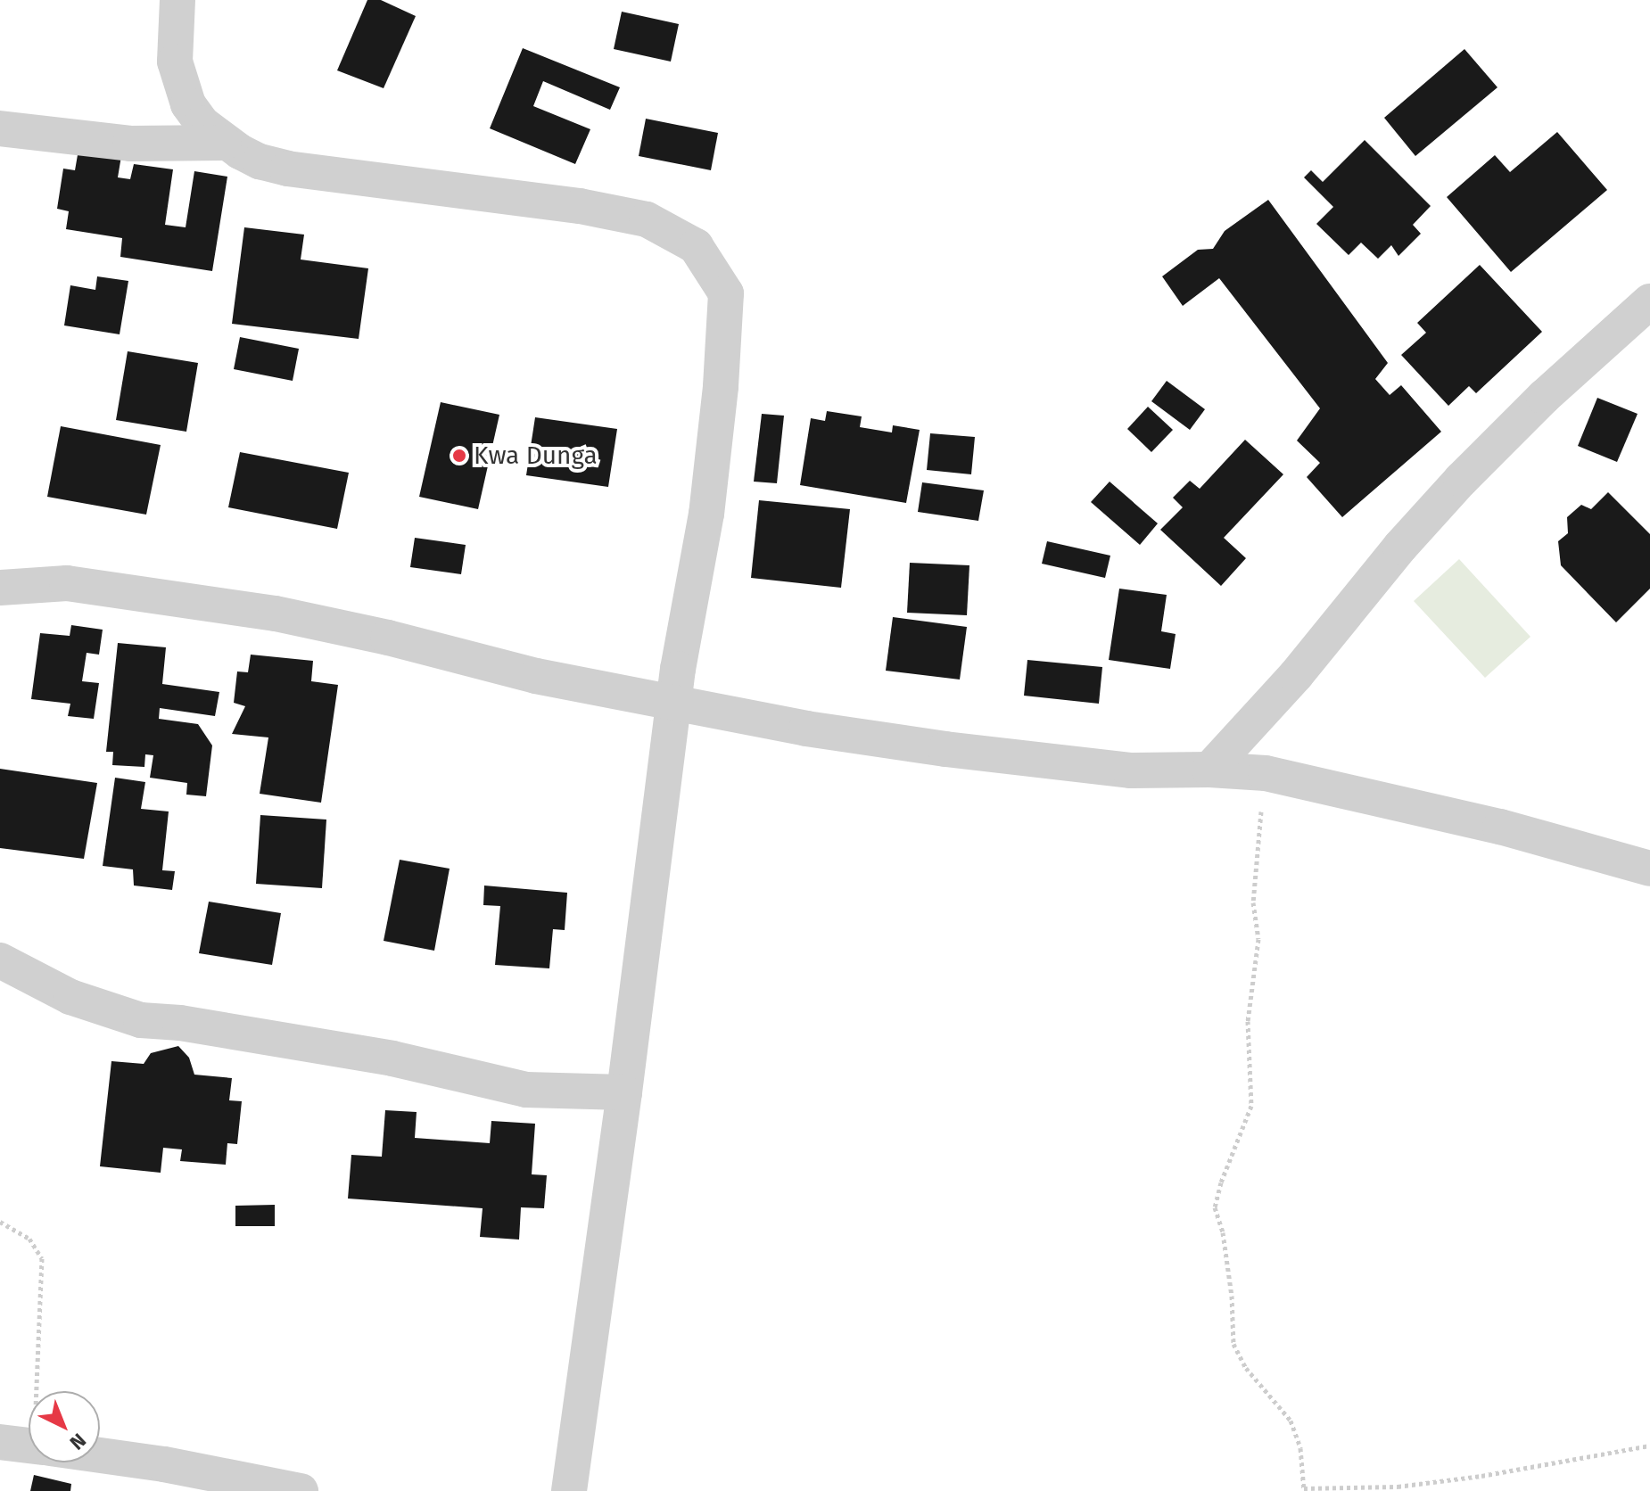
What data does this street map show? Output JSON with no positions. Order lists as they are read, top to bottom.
{
  "places": ["Kwa Dunga"],
  "north": "bottom right"
}
